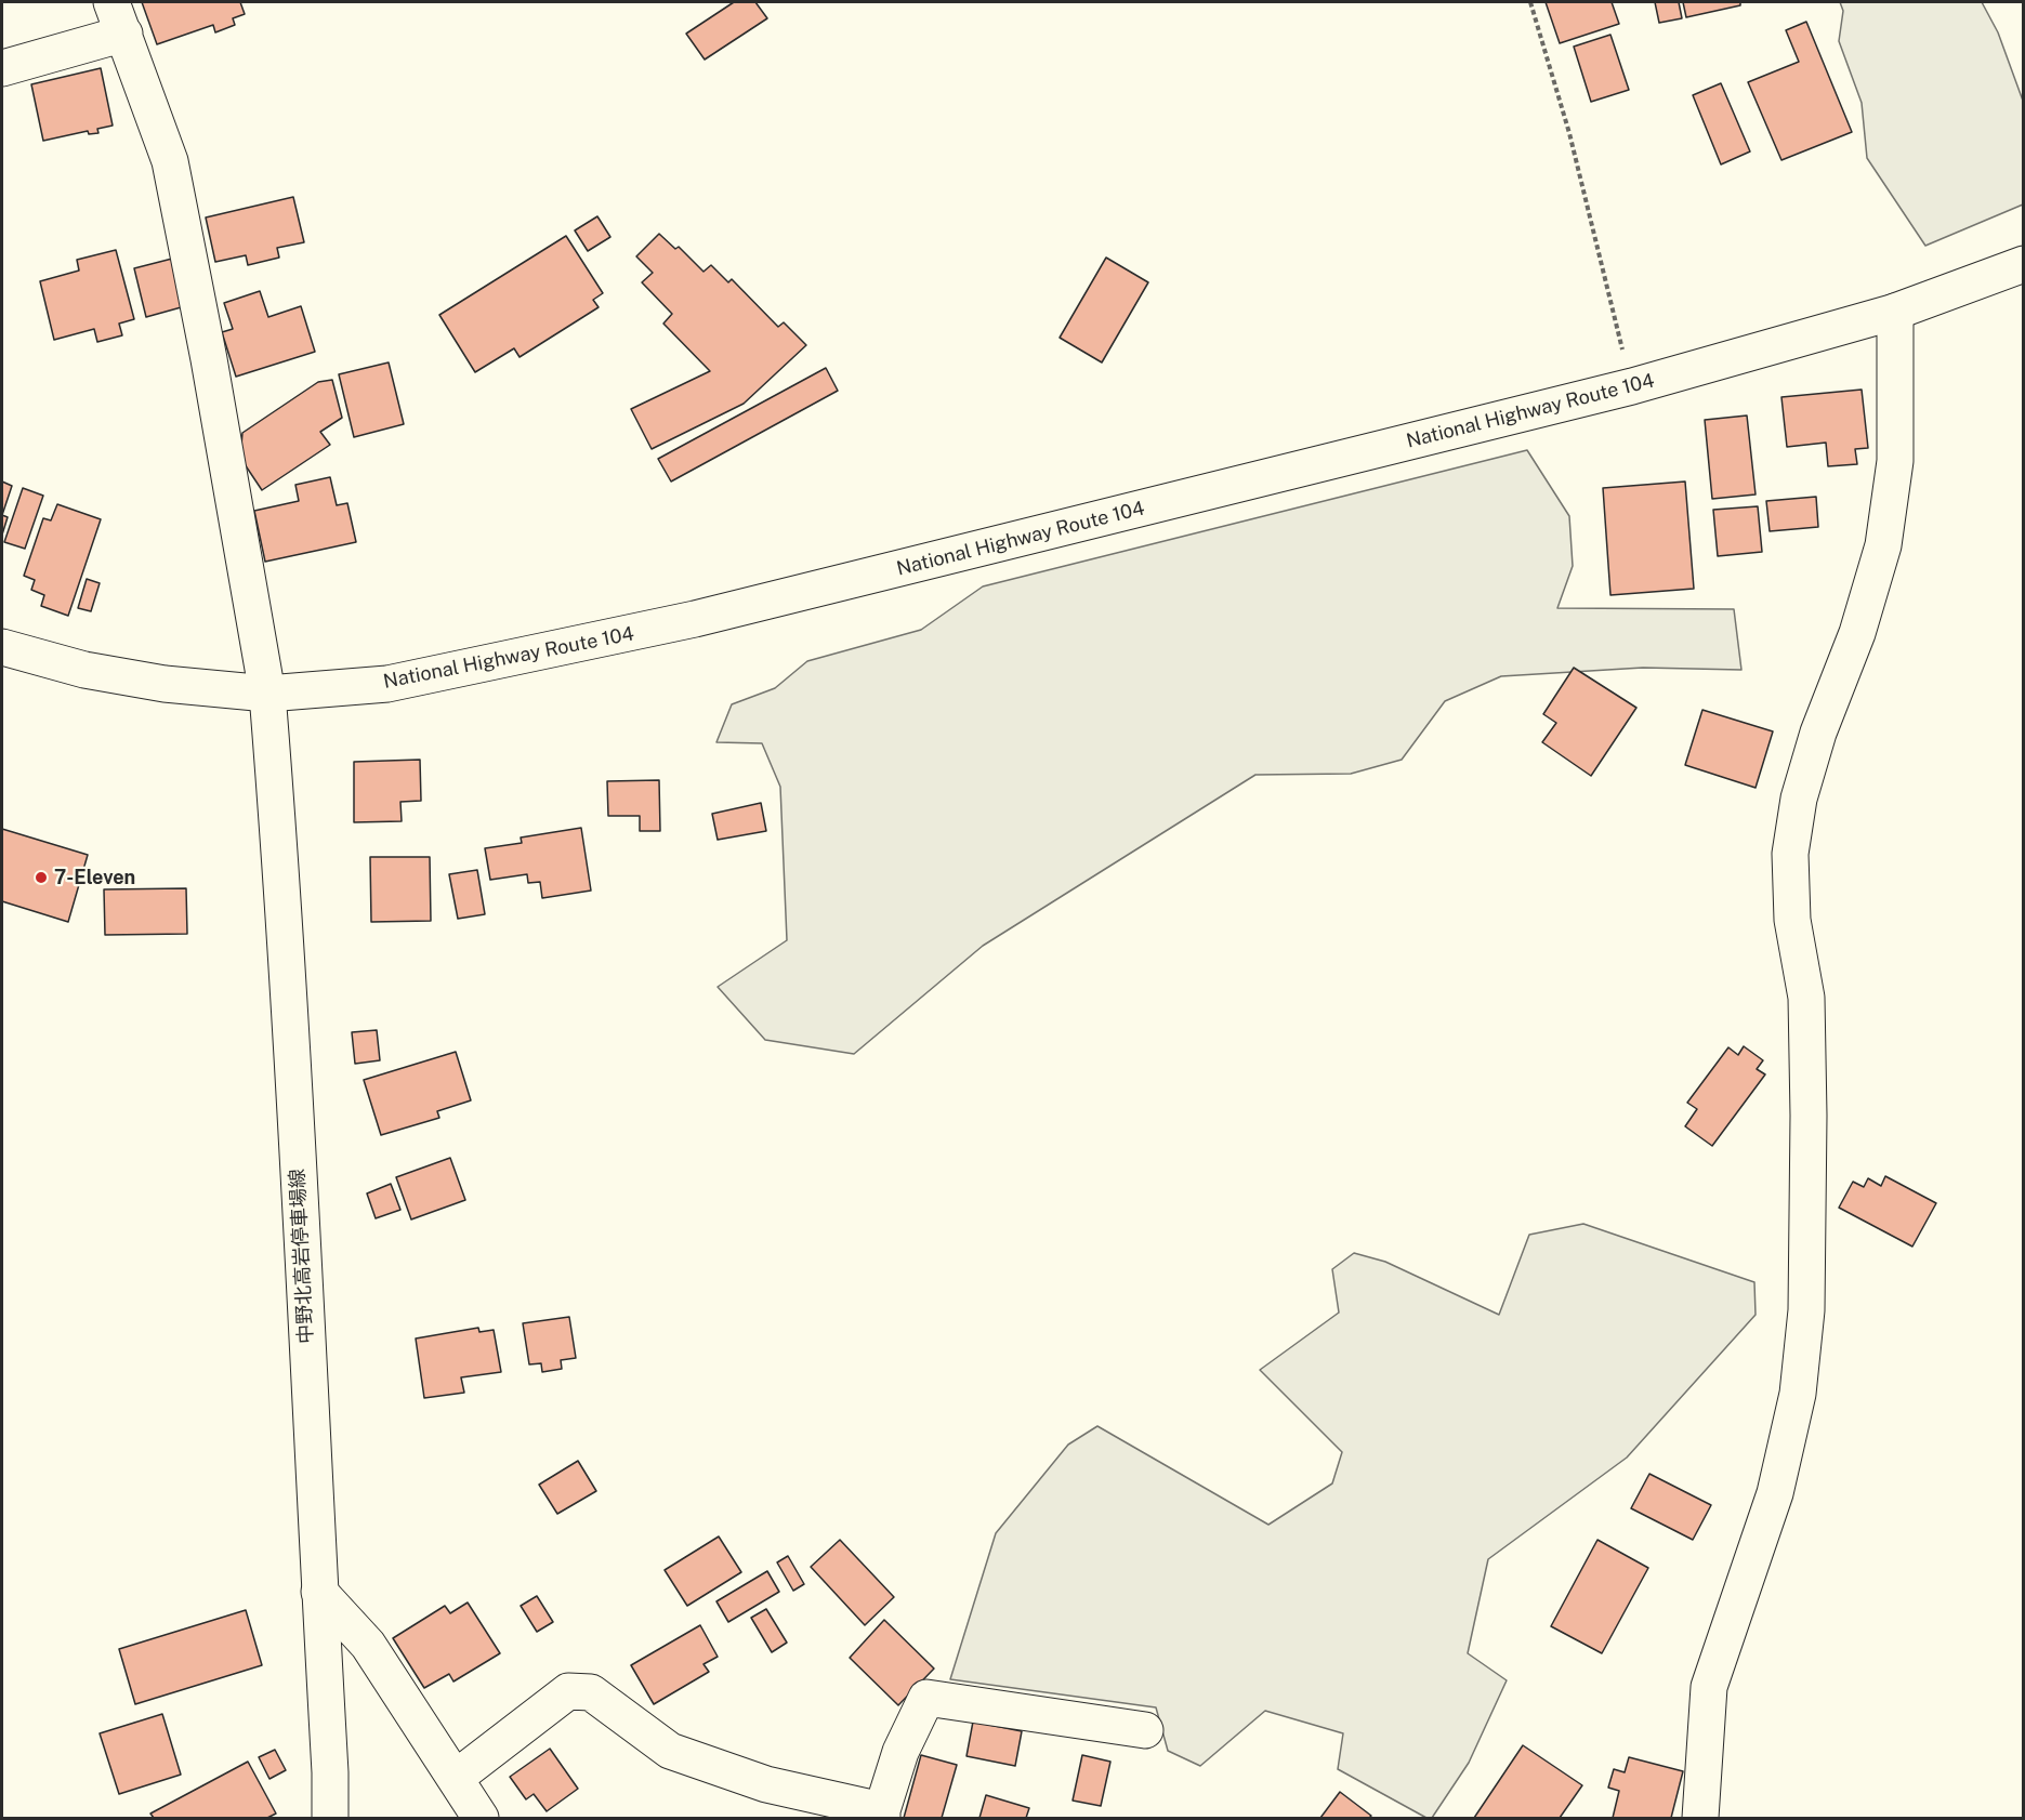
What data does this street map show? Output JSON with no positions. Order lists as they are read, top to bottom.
{
  "streets": {
    "main road": ["National Highway Route 104", "中野北高岩停車場線"]
  },
  "crossings": [
    ["National Highway Route 104", "中野北高岩停車場線"]
  ],
  "places": ["7-Eleven"]
}
